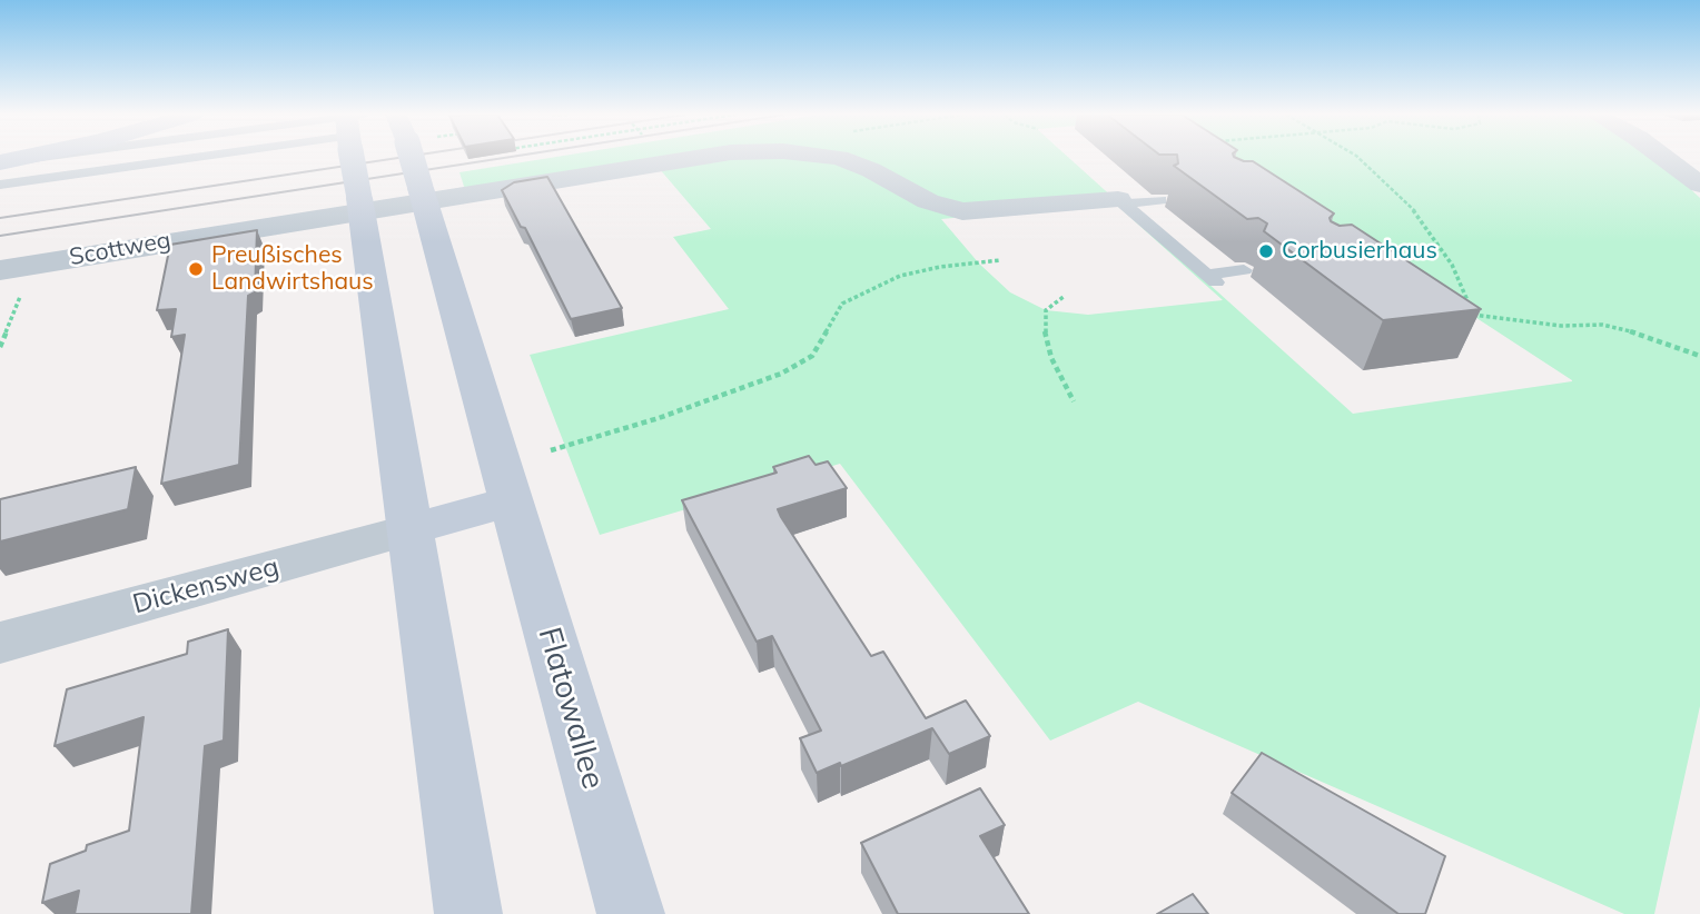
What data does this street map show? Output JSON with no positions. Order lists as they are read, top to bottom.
{
  "streets": {
    "main road": ["Flatowallee"],
    "street": ["Scottweg", "Dickensweg"]
  },
  "crossings": [
    ["Scottweg", "Flatowallee"]
  ],
  "places": ["Corbusierhaus", "Preußisches Landwirtshaus"]
}
